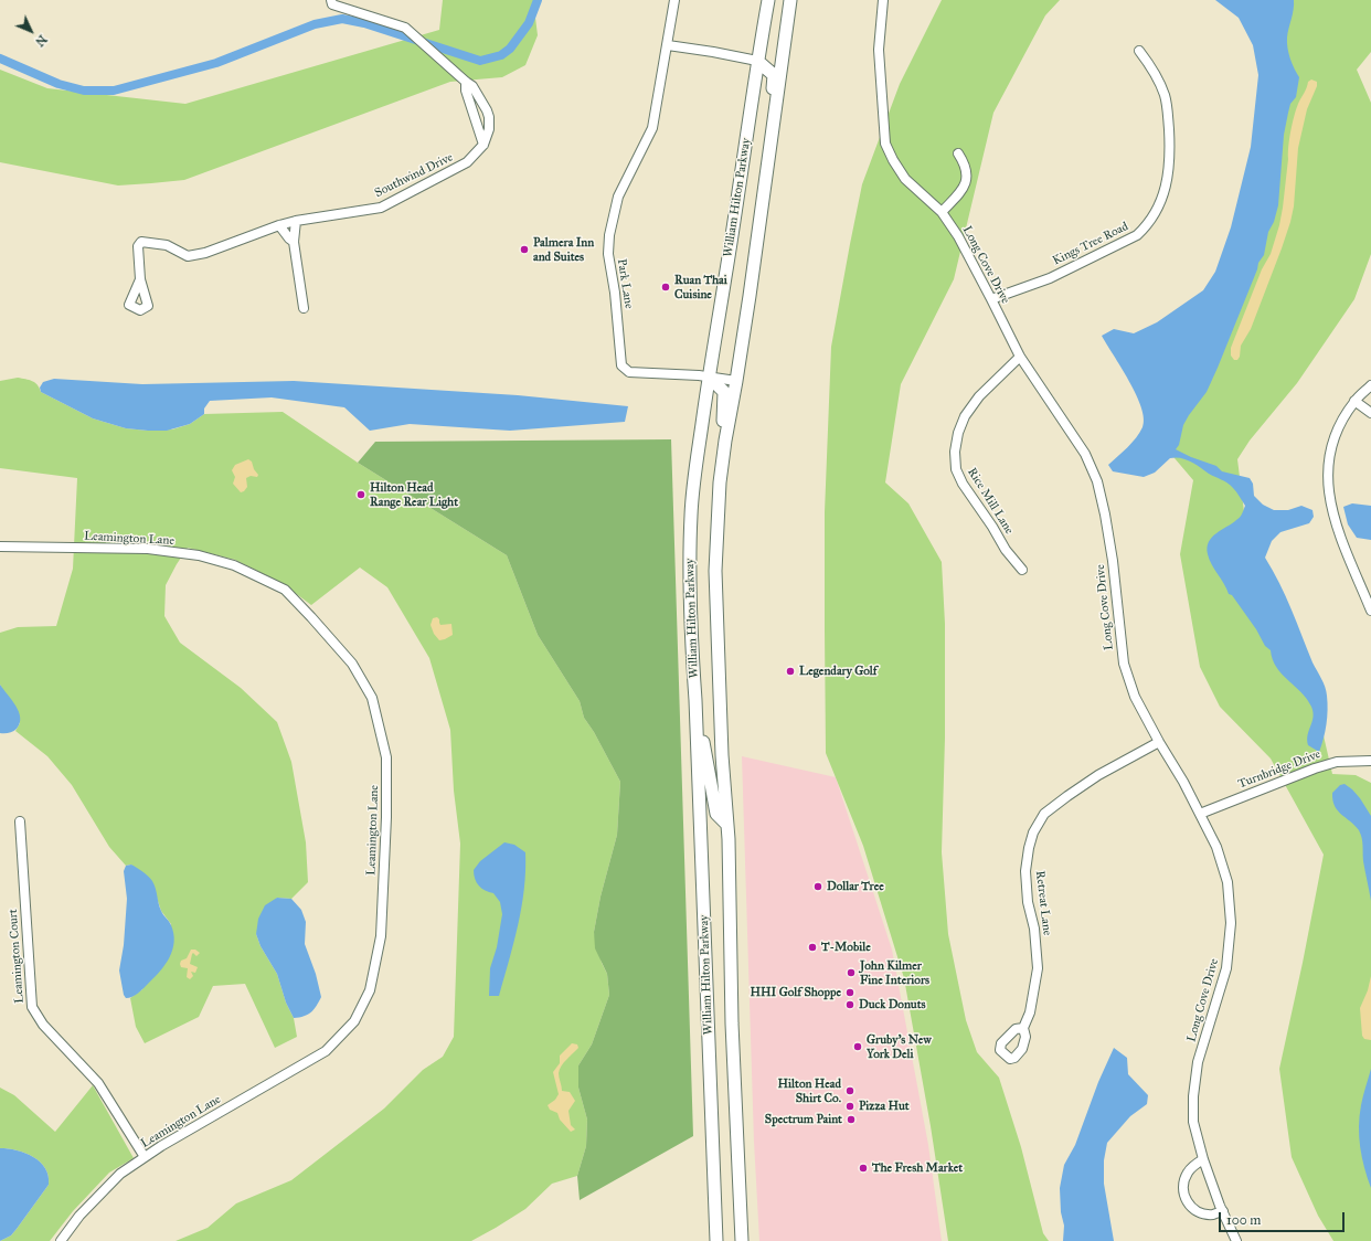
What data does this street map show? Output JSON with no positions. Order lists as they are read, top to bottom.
{
  "streets": {
    "highway": ["William Hilton Parkway"],
    "street": [
      "Southwind Drive",
      "Kings Tree Road",
      "Long Cove Drive",
      "Park Lane",
      "Rice Mill Lane",
      "Leamington Lane",
      "Turnbridge Drive",
      "Retreat Lane",
      "Leamington Court"
    ]
  },
  "crossings": [
    ["William Hilton Parkway", "Park Lane"],
    ["Kings Tree Road", "Long Cove Drive"],
    ["Long Cove Drive", "Rice Mill Lane"],
    ["Long Cove Drive", "Turnbridge Drive"],
    ["Long Cove Drive", "Retreat Lane"],
    ["Leamington Lane", "Leamington Court"]
  ],
  "places": [
    "Palmera Inn and Suites",
    "Ruan Thai Cuisine",
    "Hilton Head Range Rear Light",
    "Legendary Golf",
    "Dollar Tree",
    "T-Mobile",
    "John Kilmer Fine Interiors",
    "HHI Golf Shoppe",
    "Duck Donuts",
    "Gruby's New York Deli",
    "Hilton Head Shirt Co.",
    "Pizza Hut",
    "Spectrum Paint",
    "The Fresh Market"
  ],
  "scale_bar": "100 m",
  "north": "bottom right"
}
